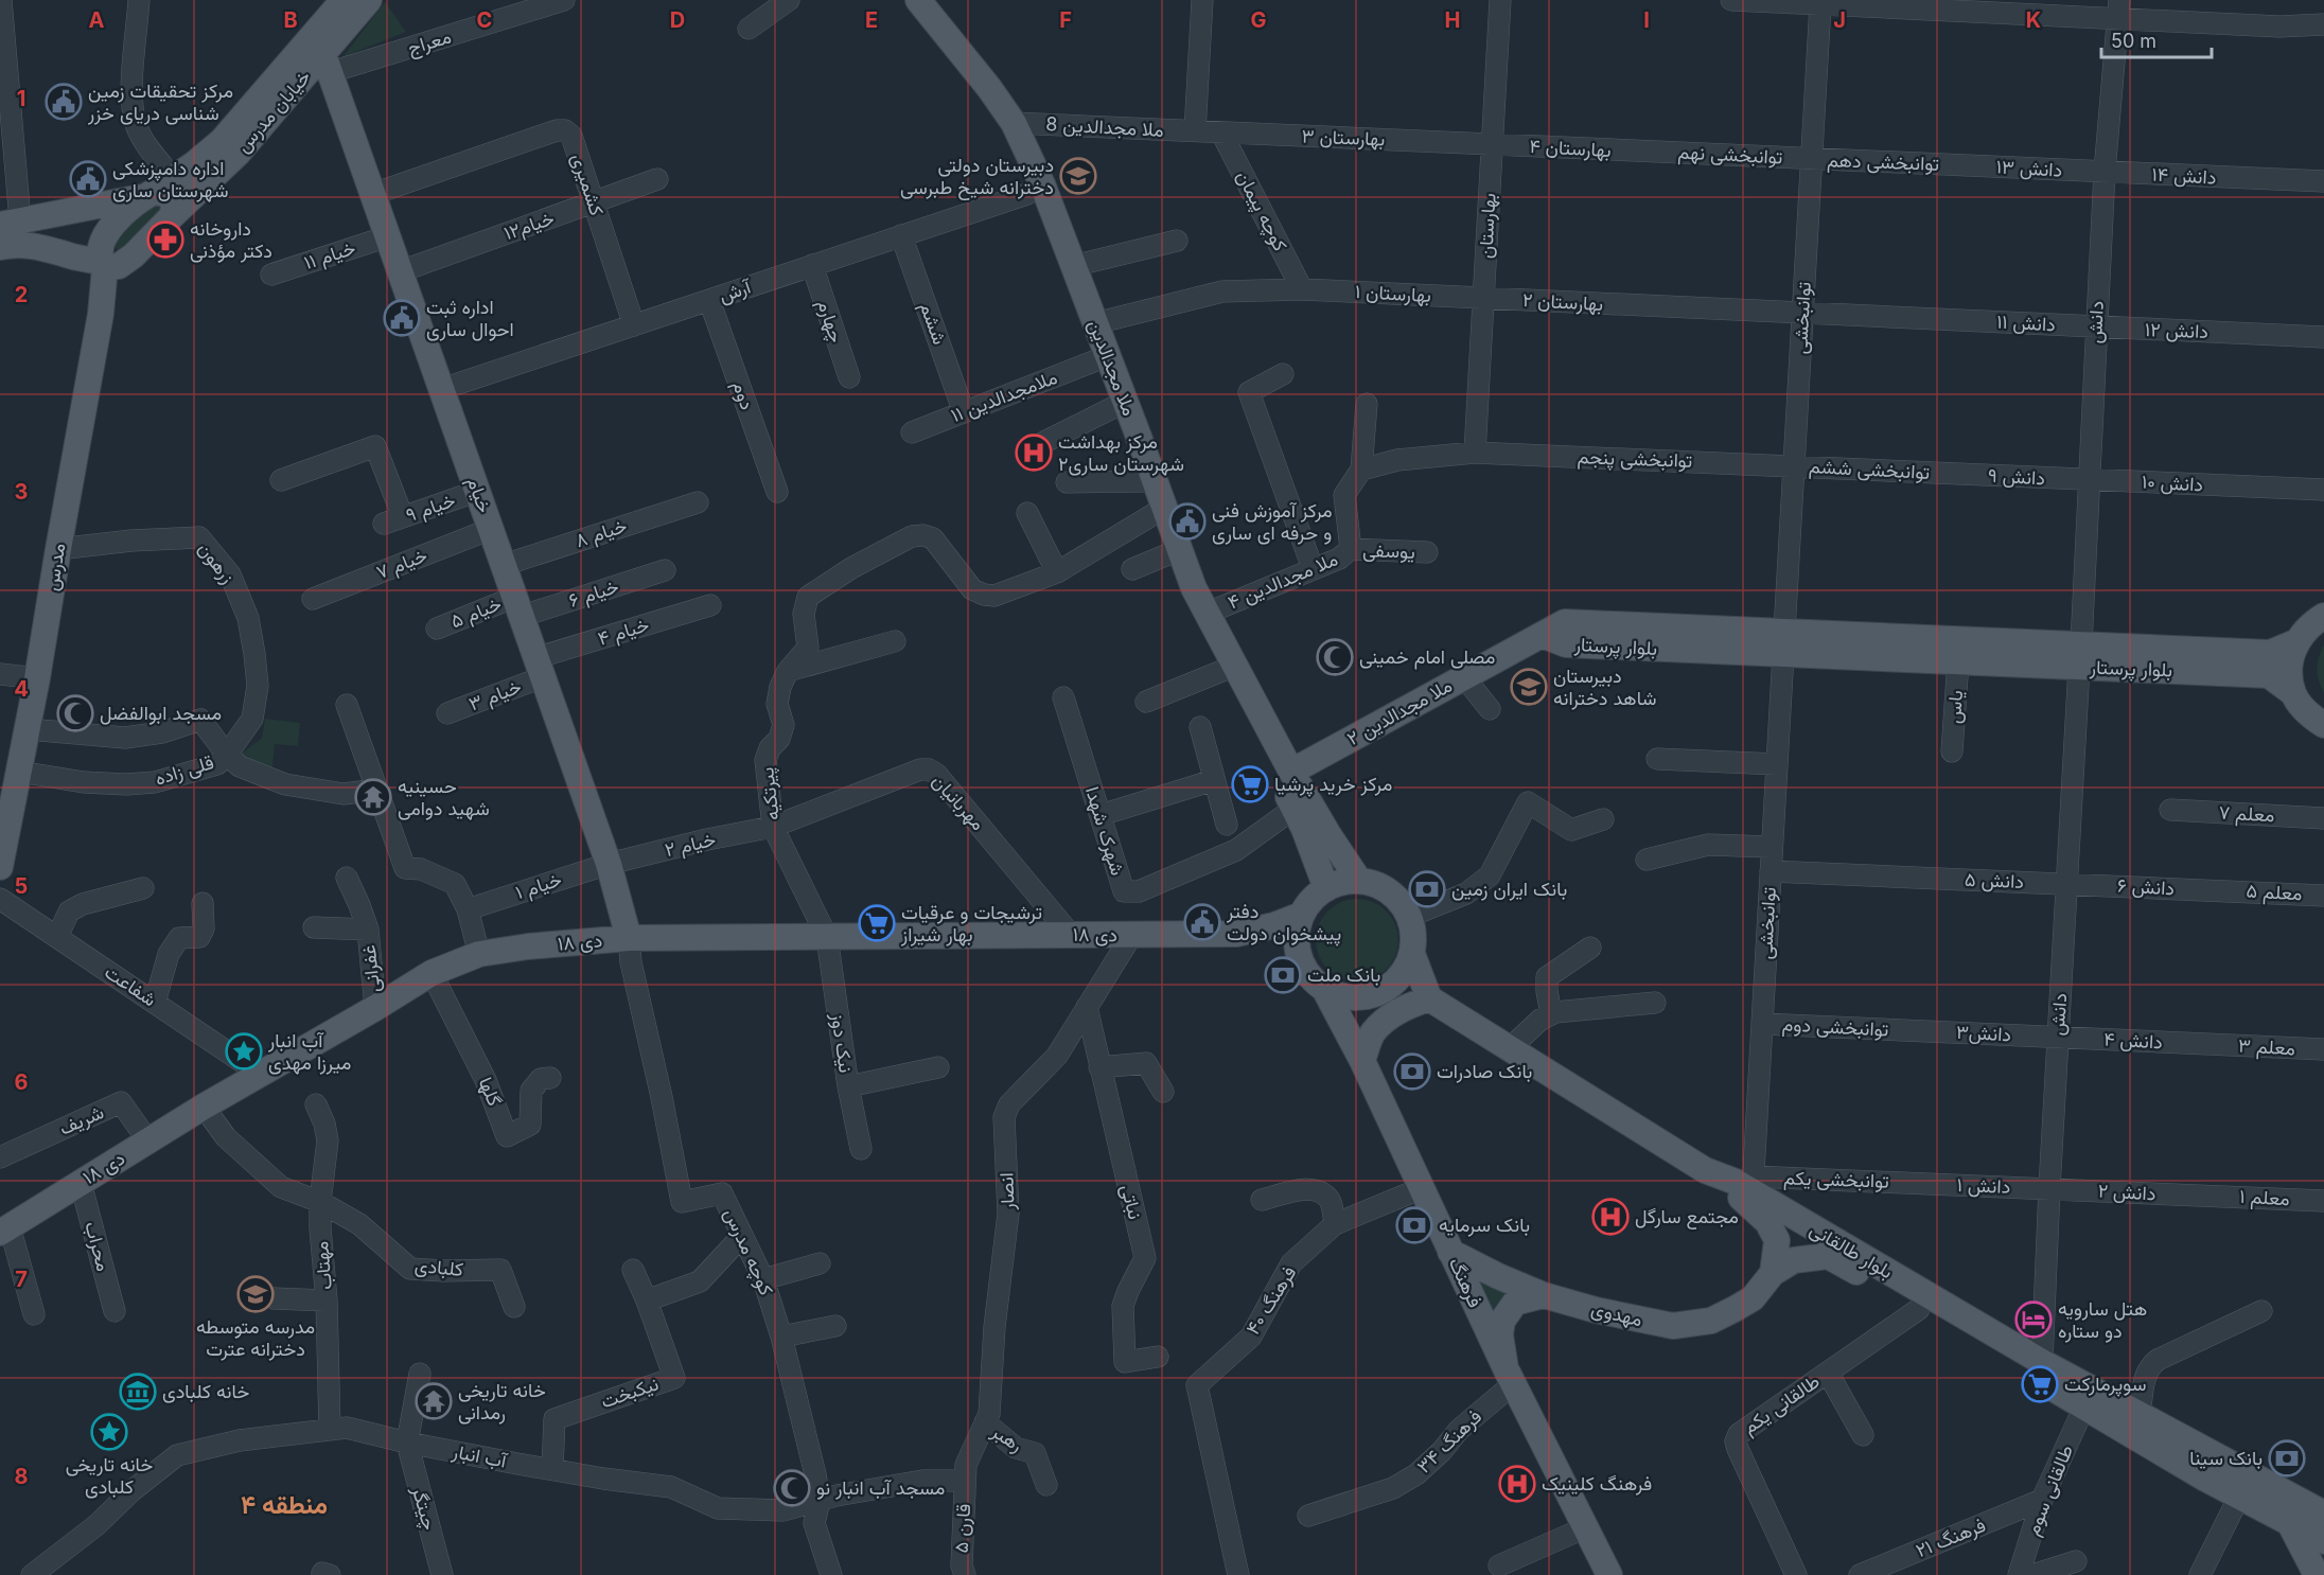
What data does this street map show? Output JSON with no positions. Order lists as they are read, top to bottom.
{
  "streets": {
    "main road": [
      "خیابان مدرس",
      "ملا مجدالدین",
      "خیام",
      "مدرس",
      "بلوار پرستار",
      "ملا مجدالدین ٢",
      "۱۸ دی",
      "بلوار طالقانی",
      "فرهنگ",
      "مهدوی"
    ],
    "street": [
      "معراج",
      "ملا مجدالدین 8",
      "بهارستان ٣",
      "بهارستان ۴",
      "توانبخشی نهم",
      "توانبخشی دهم",
      "دانش ۱۳",
      "دانش ۱۴",
      "کشمیری",
      "کوچه پیمان",
      "خیام۱۲",
      "بهارستان",
      "خیام ۱۱",
      "آرش",
      "بهارستان ١",
      "بهارستان ٢",
      "توانبخشی",
      "چهارم",
      "دانش",
      "ششم",
      "دانش ۱۱",
      "دانش ۱۲",
      "دوم",
      "ملامجدالدین ۱۱",
      "توانبخشی پنجم",
      "توانبخشی ششم",
      "دانش ۹",
      "دانش ۱۰",
      "خیام ۹",
      "خیام ۸",
      "یوسفی",
      "زرهون",
      "خیام ۷",
      "ملا مجدالدین ۴",
      "خیام ۶",
      "خیام ۵",
      "خیام ۴",
      "خیام ۳",
      "یاس",
      "قلی زاده",
      "پیرتکیه",
      "مهربانیان",
      "معلم ٧",
      "شهرک شهدا",
      "خیام ۲",
      "دانش ۵",
      "خیام ۱",
      "دانش ۶",
      "معلم ۵",
      "غفرانی",
      "شفاعت",
      "توانبخشی دوم",
      "دانش٣",
      "دانش ۴",
      "نیک دوز",
      "معلم ۳",
      "گلها",
      "شریف",
      "توانبخشی یکم",
      "دانش ١",
      "انصار",
      "دانش ٢",
      "معلم ١",
      "نباتی",
      "محراب",
      "کوچه مدرس",
      "مهتاب",
      "کلبادی",
      "فرهنگ ۴۰",
      "نیکبخت",
      "طالقانی یکم",
      "رهبر",
      "فرهنگ ۳۴",
      "آب انبار",
      "طالقانی سوم",
      "چیتگر",
      "قارن ۵",
      "فرهنگ ۲۱"
    ]
  },
  "crossings": [
    ["معراج", "خیابان مدرس"],
    ["معراج", "خیام"],
    ["خیابان مدرس", "خیام"],
    ["خیابان مدرس", "مدرس"],
    ["ملا مجدالدین 8", "بهارستان ٣"],
    ["ملا مجدالدین 8", "ملا مجدالدین"],
    ["بهارستان ٣", "بهارستان ۴"],
    ["بهارستان ٣", "کوچه پیمان"],
    ["بهارستان ٣", "بهارستان"],
    ["بهارستان ۴", "توانبخشی نهم"],
    ["بهارستان ۴", "بهارستان"],
    ["توانبخشی نهم", "توانبخشی دهم"],
    ["توانبخشی نهم", "توانبخشی"],
    ["توانبخشی دهم", "دانش ۱۳"],
    ["توانبخشی دهم", "توانبخشی"],
    ["دانش ۱۳", "دانش ۱۴"],
    ["دانش ۱۳", "دانش"],
    ["دانش ۱۴", "دانش"],
    ["کشمیری", "خیام۱۲"],
    ["کشمیری", "آرش"],
    ["کشمیری", "خیام"],
    ["کوچه پیمان", "بهارستان ١"],
    ["خیام۱۲", "خیام"],
    ["بهارستان", "بهارستان ١"],
    ["بهارستان", "بهارستان ٢"],
    ["بهارستان", "توانبخشی پنجم"],
    ["خیام ۱۱", "خیام"],
    ["آرش", "چهارم"],
    ["آرش", "ششم"],
    ["آرش", "ملا مجدالدین"],
    ["آرش", "دوم"],
    ["آرش", "خیام"],
    ["بهارستان ١", "بهارستان ٢"],
    ["بهارستان ١", "ملا مجدالدین"],
    ["بهارستان ٢", "توانبخشی"],
    ["بهارستان ٢", "دانش ۱۱"],
    ["توانبخشی", "دانش ۱۱"],
    ["توانبخشی", "توانبخشی پنجم"],
    ["توانبخشی", "توانبخشی ششم"],
    ["توانبخشی", "بلوار پرستار"],
    ["توانبخشی", "دانش ۵"],
    ["توانبخشی", "توانبخشی دوم"],
    ["توانبخشی", "توانبخشی یکم"],
    ["توانبخشی", "بلوار طالقانی"],
    ["دانش", "دانش ۱۱"],
    ["دانش", "دانش ۱۲"],
    ["دانش", "دانش ۹"],
    ["دانش", "دانش ۱۰"],
    ["دانش", "بلوار پرستار"],
    ["دانش", "دانش ۵"],
    ["دانش", "دانش ۶"],
    ["دانش", "دانش٣"],
    ["دانش", "دانش ۴"],
    ["دانش", "دانش ١"],
    ["دانش", "دانش ٢"],
    ["دانش", "بلوار طالقانی"],
    ["ششم", "ملامجدالدین ۱۱"],
    ["دانش ۱۱", "دانش ۱۲"],
    ["ملا مجدالدین", "ملامجدالدین ۱۱"],
    ["ملا مجدالدین", "ملا مجدالدین ۴"],
    ["ملا مجدالدین", "ملا مجدالدین ٢"],
    ["ملا مجدالدین", "شهرک شهدا"],
    ["ملا مجدالدین", "۱۸ دی"],
    ["ملا مجدالدین", "فرهنگ"],
    ["توانبخشی پنجم", "توانبخشی ششم"],
    ["توانبخشی ششم", "دانش ۹"],
    ["دانش ۹", "دانش ۱۰"],
    ["خیام", "خیام ۹"],
    ["خیام", "خیام ۸"],
    ["خیام", "خیام ۷"],
    ["خیام", "خیام ۶"],
    ["خیام", "خیام ۵"],
    ["خیام", "خیام ۴"],
    ["خیام", "خیام ۳"],
    ["خیام", "خیام ۲"],
    ["خیام", "خیام ۱"],
    ["خیام", "۱۸ دی"],
    ["خیام", "کوچه مدرس"],
    ["یوسفی", "ملا مجدالدین ۴"],
    ["زرهون", "مدرس"],
    ["زرهون", "قلی زاده"],
    ["مدرس", "قلی زاده"],
    ["خیام ۶", "خیام ۵"],
    ["خیام ۴", "خیام ۳"],
    ["بلوار پرستار", "یاس"],
    ["بلوار پرستار", "ملا مجدالدین ٢"],
    ["پیرتکیه", "مهربانیان"],
    ["پیرتکیه", "خیام ۲"],
    ["پیرتکیه", "۱۸ دی"],
    ["پیرتکیه", "نیک دوز"],
    ["مهربانیان", "خیام ۲"],
    ["مهربانیان", "۱۸ دی"],
    ["خیام ۲", "خیام ۱"],
    ["دانش ۵", "دانش ۶"],
    ["دانش ۶", "معلم ۵"],
    ["۱۸ دی", "غفرانی"],
    ["۱۸ دی", "شفاعت"],
    ["۱۸ دی", "نیک دوز"],
    ["۱۸ دی", "گلها"],
    ["۱۸ دی", "شریف"],
    ["۱۸ دی", "انصار"],
    ["۱۸ دی", "محراب"],
    ["۱۸ دی", "کوچه مدرس"],
    ["۱۸ دی", "فرهنگ"],
    ["توانبخشی دوم", "دانش٣"],
    ["دانش٣", "دانش ۴"],
    ["دانش ۴", "معلم ۳"],
    ["توانبخشی یکم", "دانش ١"],
    ["توانبخشی یکم", "بلوار طالقانی"],
    ["دانش ١", "دانش ٢"],
    ["انصار", "نباتی"],
    ["انصار", "رهبر"],
    ["انصار", "آب انبار"],
    ["انصار", "قارن ۵"],
    ["دانش ٢", "معلم ١"],
    ["بلوار طالقانی", "مهدوی"],
    ["بلوار طالقانی", "طالقانی یکم"],
    ["بلوار طالقانی", "طالقانی سوم"],
    ["کوچه مدرس", "آب انبار"],
    ["مهتاب", "کلبادی"],
    ["مهتاب", "آب انبار"],
    ["فرهنگ", "فرهنگ ۴۰"],
    ["فرهنگ", "مهدوی"],
    ["فرهنگ", "فرهنگ ۳۴"],
    ["نیکبخت", "آب انبار"],
    ["آب انبار", "چیتگر"],
    ["آب انبار", "قارن ۵"],
    ["طالقانی سوم", "فرهنگ ۲۱"]
  ],
  "districts": ["منطقه ۴"],
  "places": {
    "public building": [
      "مرکز تحقیقات زمین شناسی دریای خزر",
      "اداره دامپزشکی شهرستان ساری",
      "اداره ثبت احوال ساری",
      "مرکز آموزش فنی و حرفه ای ساری",
      "دفتر پیشخوان دولت"
    ],
    "school or university": ["دبیرستان دولتی دخترانه شیخ طبرسی", "دبیرستان شاهد دخترانه", "مدرسه متوسطه دخترانه عترت"],
    "pharmacy": ["داروخانه دکتر مؤذنی"],
    "hospital": ["مرکز بهداشت شهرستان ساری٢", "مجتمع سارگل", "فرهنگ کلینیک"],
    "mosque": ["مصلی امام خمینی", "مسجد ابوالفضل", "مسجد آب انبار نو"],
    "supermarket": ["مرکز خرید پرشیا", "ترشیجات و عرقیات بهار شیراز", "سوپرمارکت"],
    "temple": ["حسینیه شهید دوامی", "خانه تاریخی رمدانی"],
    "bank": [
      "بانک ایران زمین",
      "بانک ملت",
      "بانک صادرات",
      "بانک سرمایه",
      "بانک سینا"
    ],
    "place": ["آب انبار میرزا مهدی", "خانه تاریخی کلبادی"],
    "hotel": ["هتل سارویه دو ستاره"],
    "museum": ["خانه کلبادی"]
  },
  "scale_bar": "50 m",
  "grid": {
    "columns": [
      "A",
      "B",
      "C",
      "D",
      "E",
      "F",
      "G",
      "H",
      "I",
      "J",
      "K"
    ],
    "rows": [
      "1",
      "2",
      "3",
      "4",
      "5",
      "6",
      "7",
      "8"
    ]
  }
}
